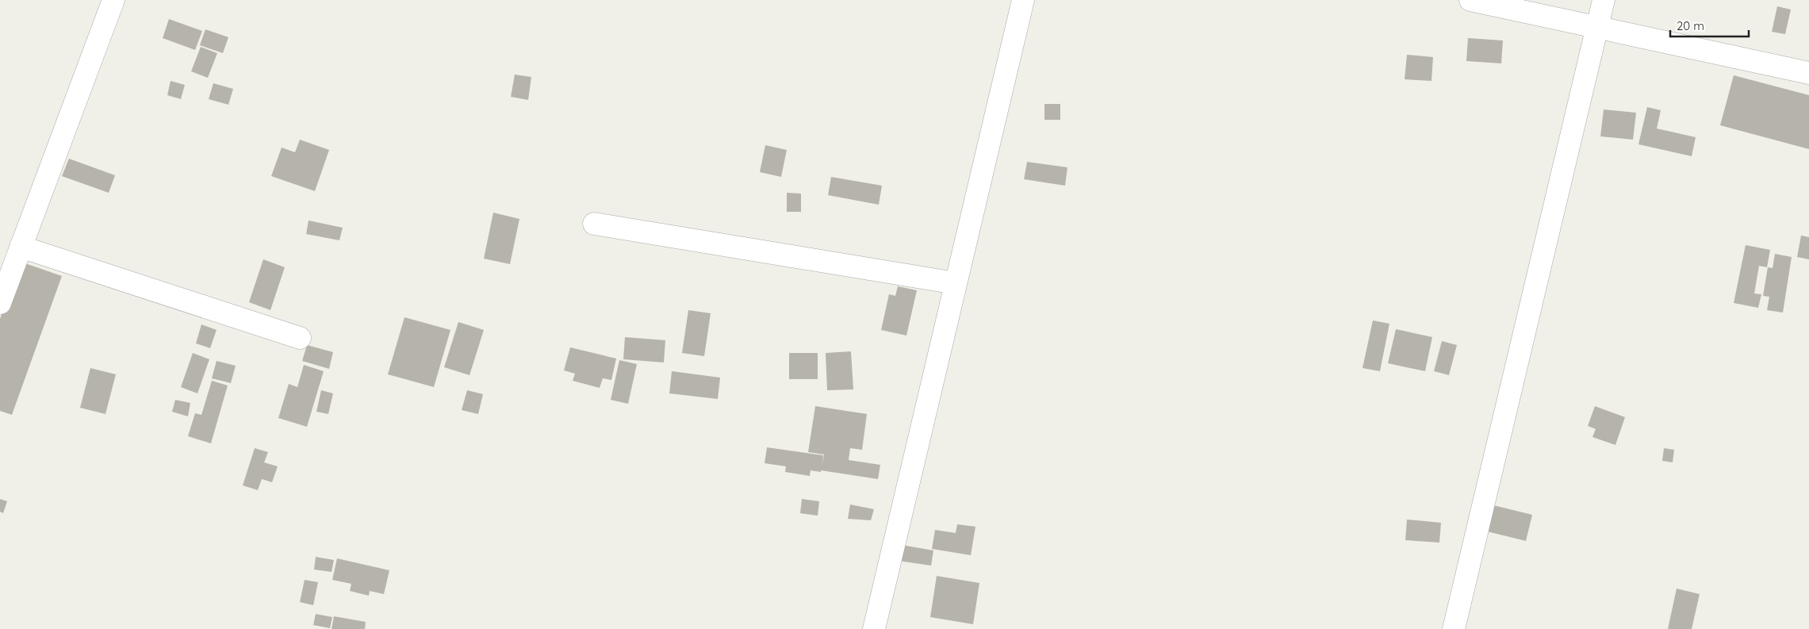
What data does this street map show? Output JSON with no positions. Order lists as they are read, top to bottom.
{
  "scale_bar": "20 m"
}
